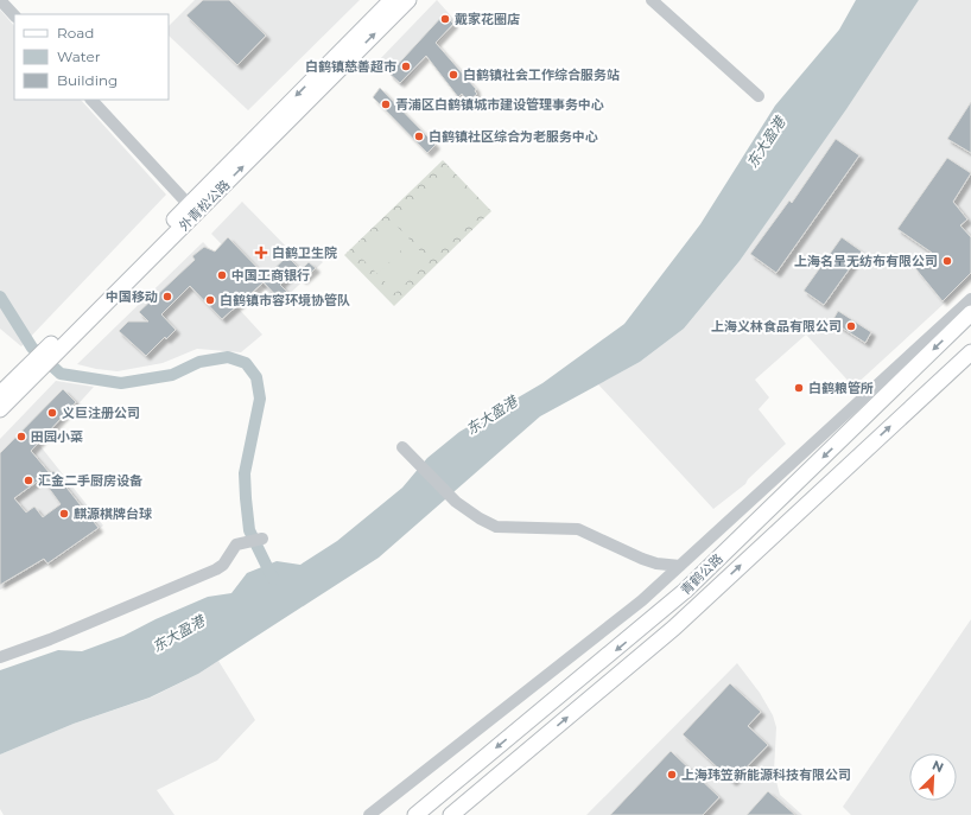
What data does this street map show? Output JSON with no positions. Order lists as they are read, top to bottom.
{
  "streets": {
    "main road": ["外青松公路", "青鹤公路"]
  },
  "water": ["东大盈港"],
  "places": {
    "other": [
      "戴家花圈店",
      "白鹤镇慈善超市",
      "白鹤镇社会工作综合服务站",
      "青浦区白鹤镇城市建设管理事务中心",
      "白鹤镇社区综合为老服务中心",
      "上海名呈无纺布有限公司",
      "中国工商银行",
      "中国移动",
      "白鹤镇市容环境协管队",
      "上海义林食品有限公司",
      "白鹤粮管所",
      "义巨注册公司",
      "田园小菜",
      "汇金二手厨房设备",
      "麒源棋牌台球",
      "上海玮笠新能源科技有限公司"
    ],
    "health": ["白鹤卫生院"]
  },
  "legend": ["Road", "Water", "Building"],
  "north": "top right"
}
